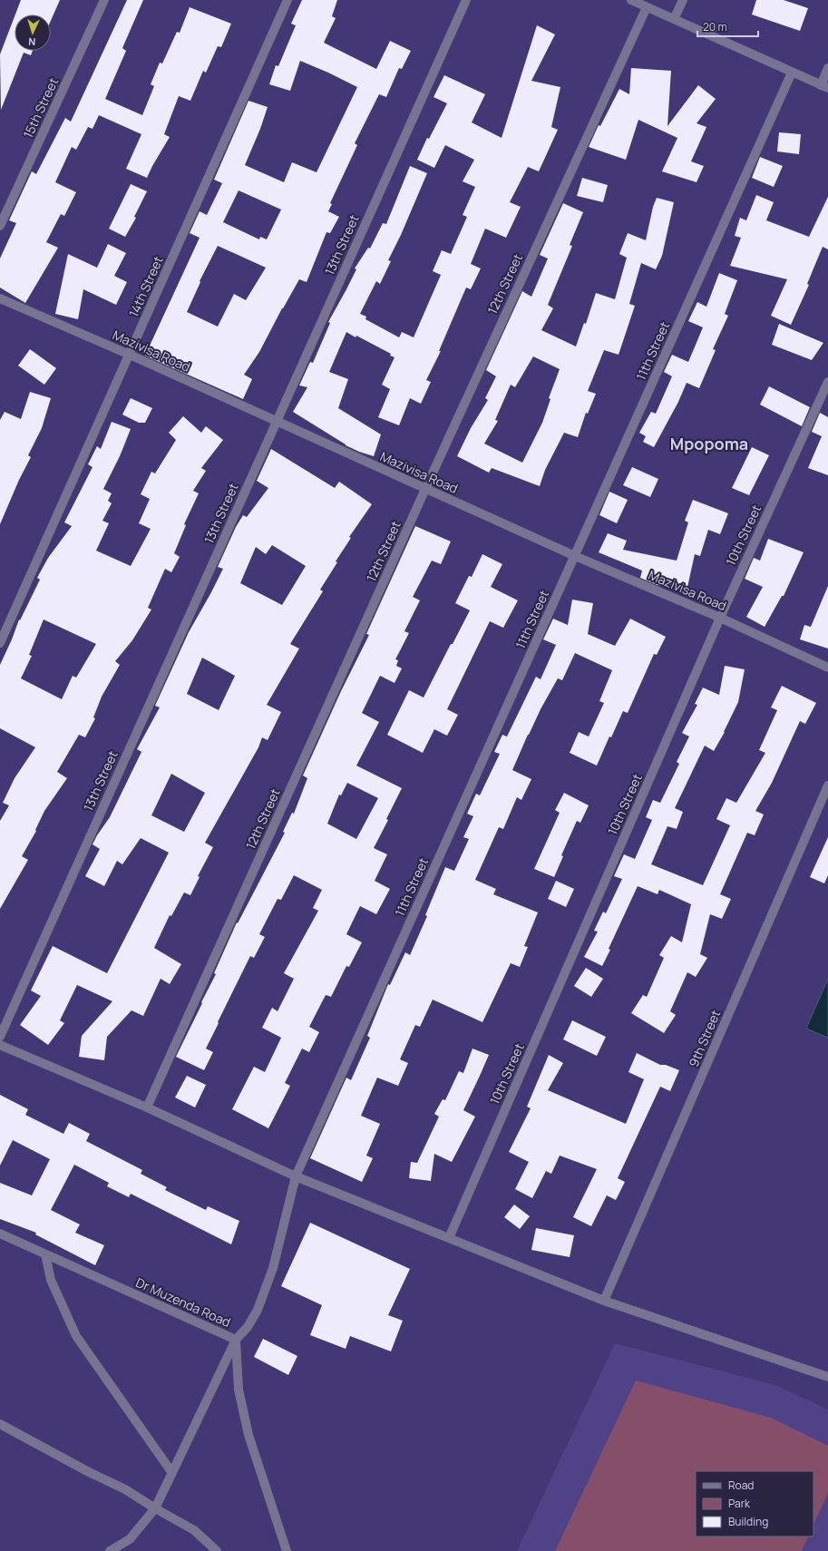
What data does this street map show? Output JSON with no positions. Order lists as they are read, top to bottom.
{
  "streets": {
    "street": [
      "15th Street",
      "13th Street",
      "12th Street",
      "14th Street",
      "Mazivisa Road",
      "11th Street",
      "10th Street",
      "9th Street",
      "Dr Muzenda Road"
    ]
  },
  "crossings": [
    ["13th Street", "Mazivisa Road"],
    ["12th Street", "Mazivisa Road"],
    ["14th Street", "Mazivisa Road"],
    ["Mazivisa Road", "11th Street"],
    ["Mazivisa Road", "10th Street"],
    ["11th Street", "Dr Muzenda Road"]
  ],
  "districts": ["Mpopoma"],
  "legend": ["Road", "Park", "Building"],
  "scale_bar": "20 m",
  "north": "bottom"
}
